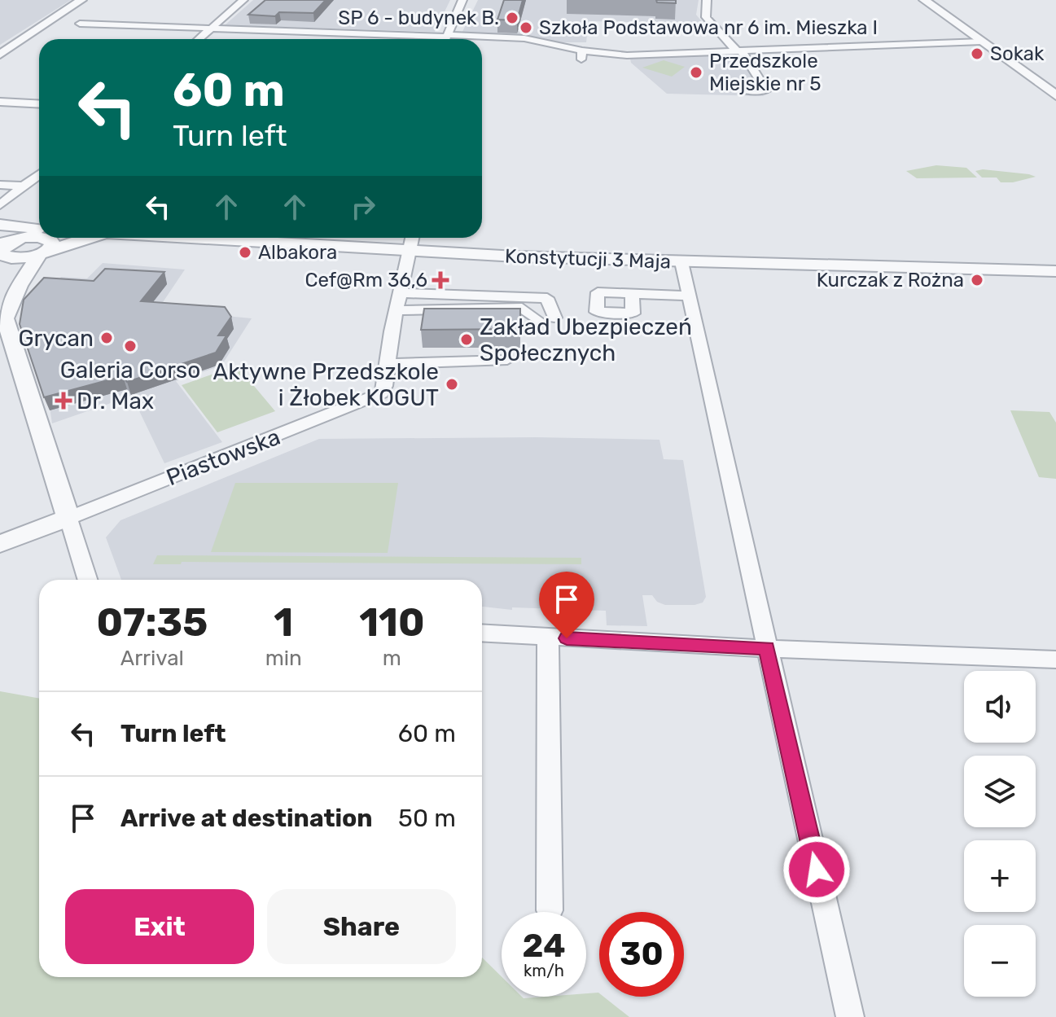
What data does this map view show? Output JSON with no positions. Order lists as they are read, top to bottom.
{
  "streets": {
    "street": ["Konstytucji 3 Maja", "Piastowska"]
  },
  "crossings": [
    ["Konstytucji 3 Maja", "Piastowska"]
  ],
  "places": {
    "other": [
      "SP 6 - budynek B.",
      "Szkoła Podstawowa nr 6 im. Mieszka I",
      "Sokak",
      "Przedszkole Miejskie nr 5",
      "Albakora",
      "Kurczak z Rożna",
      "Grycan",
      "Zakład Ubezpieczeń Społecznych",
      "Galeria Corso",
      "Aktywne Przedszkole i Żłobek KOGUT"
    ],
    "health": ["Cef@Rm 36,6", "Dr. Max"]
  },
  "page": {
    "turn": ["60 m", "Turn left"],
    "eta": [
      "07:35",
      "Arrival",
      "1",
      "min",
      "110",
      "m"
    ],
    "map_buttons": ["+", "−"],
    "list": [
      {
        "name": "Turn left",
        "value": "60 m"
      },
      {
        "name": "Arrive at destination",
        "value": "50 m"
      }
    ],
    "buttons": ["Exit", "Share"],
    "speed": "24 km/h",
    "limit": "30"
  }
}
